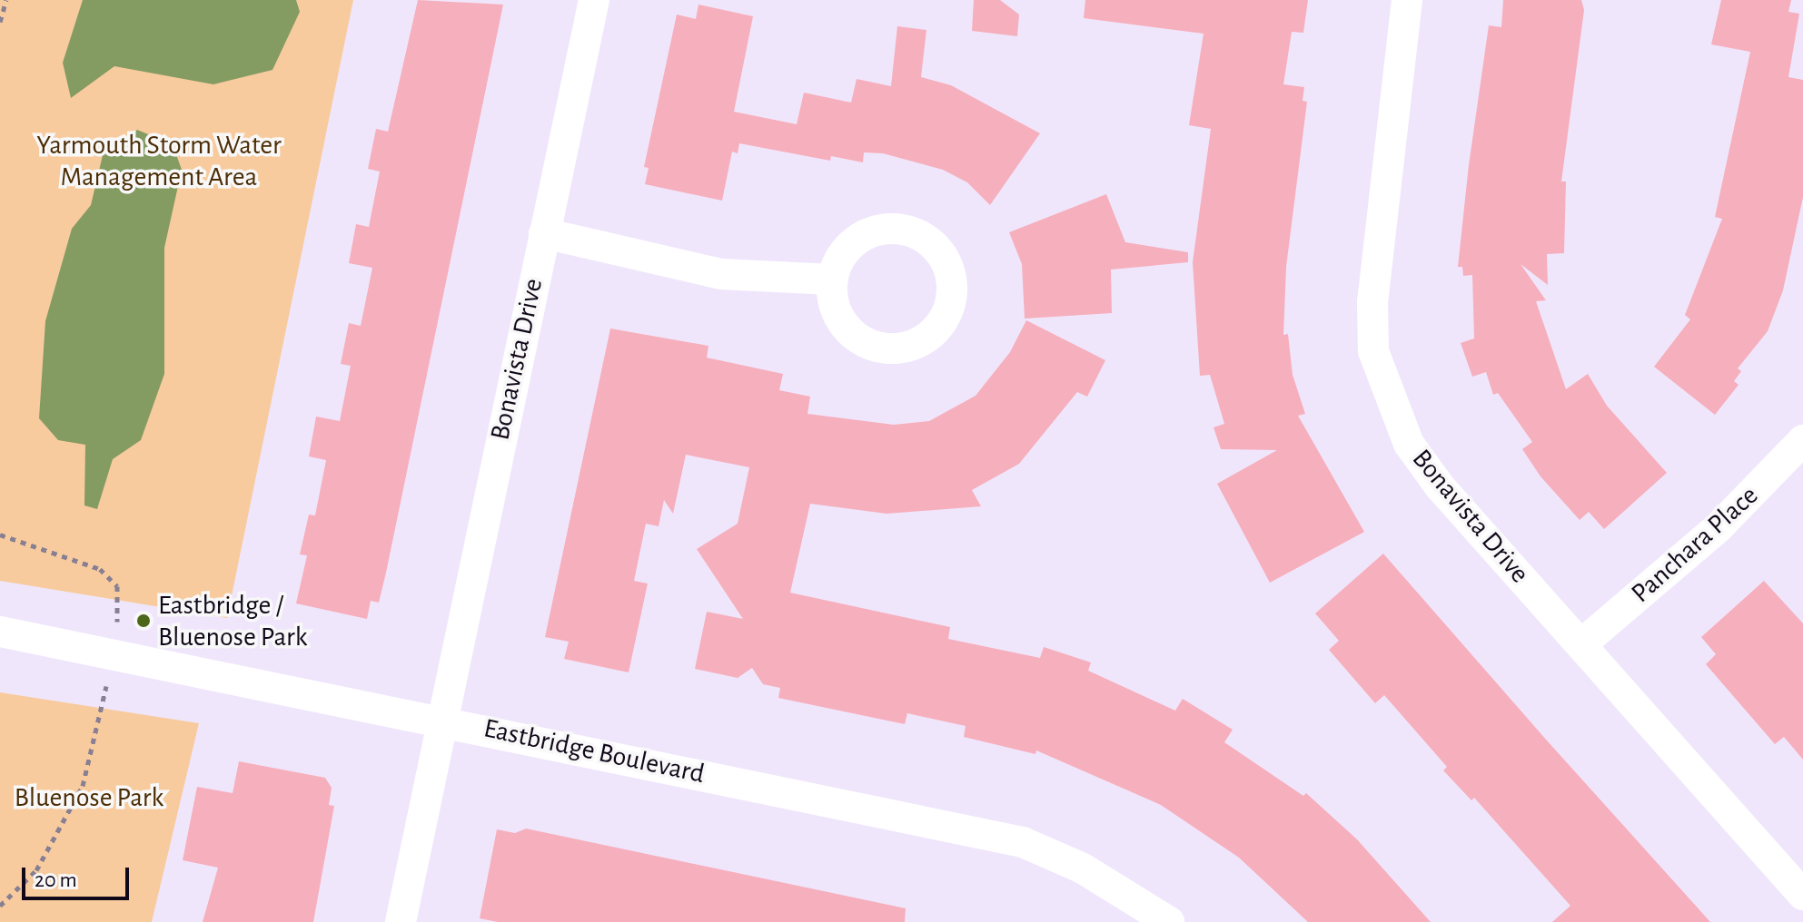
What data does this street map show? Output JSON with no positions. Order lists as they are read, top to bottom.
{
  "streets": {
    "street": ["Bonavista Drive", "Panchara Place", "Eastbridge Boulevard"]
  },
  "crossings": [
    ["Bonavista Drive", "Panchara Place"],
    ["Bonavista Drive", "Eastbridge Boulevard"]
  ],
  "parks": ["Yarmouth Storm Water Management Area", "Bluenose Park"],
  "places": ["Eastbridge / Bluenose Park"],
  "scale_bar": "20 m"
}
